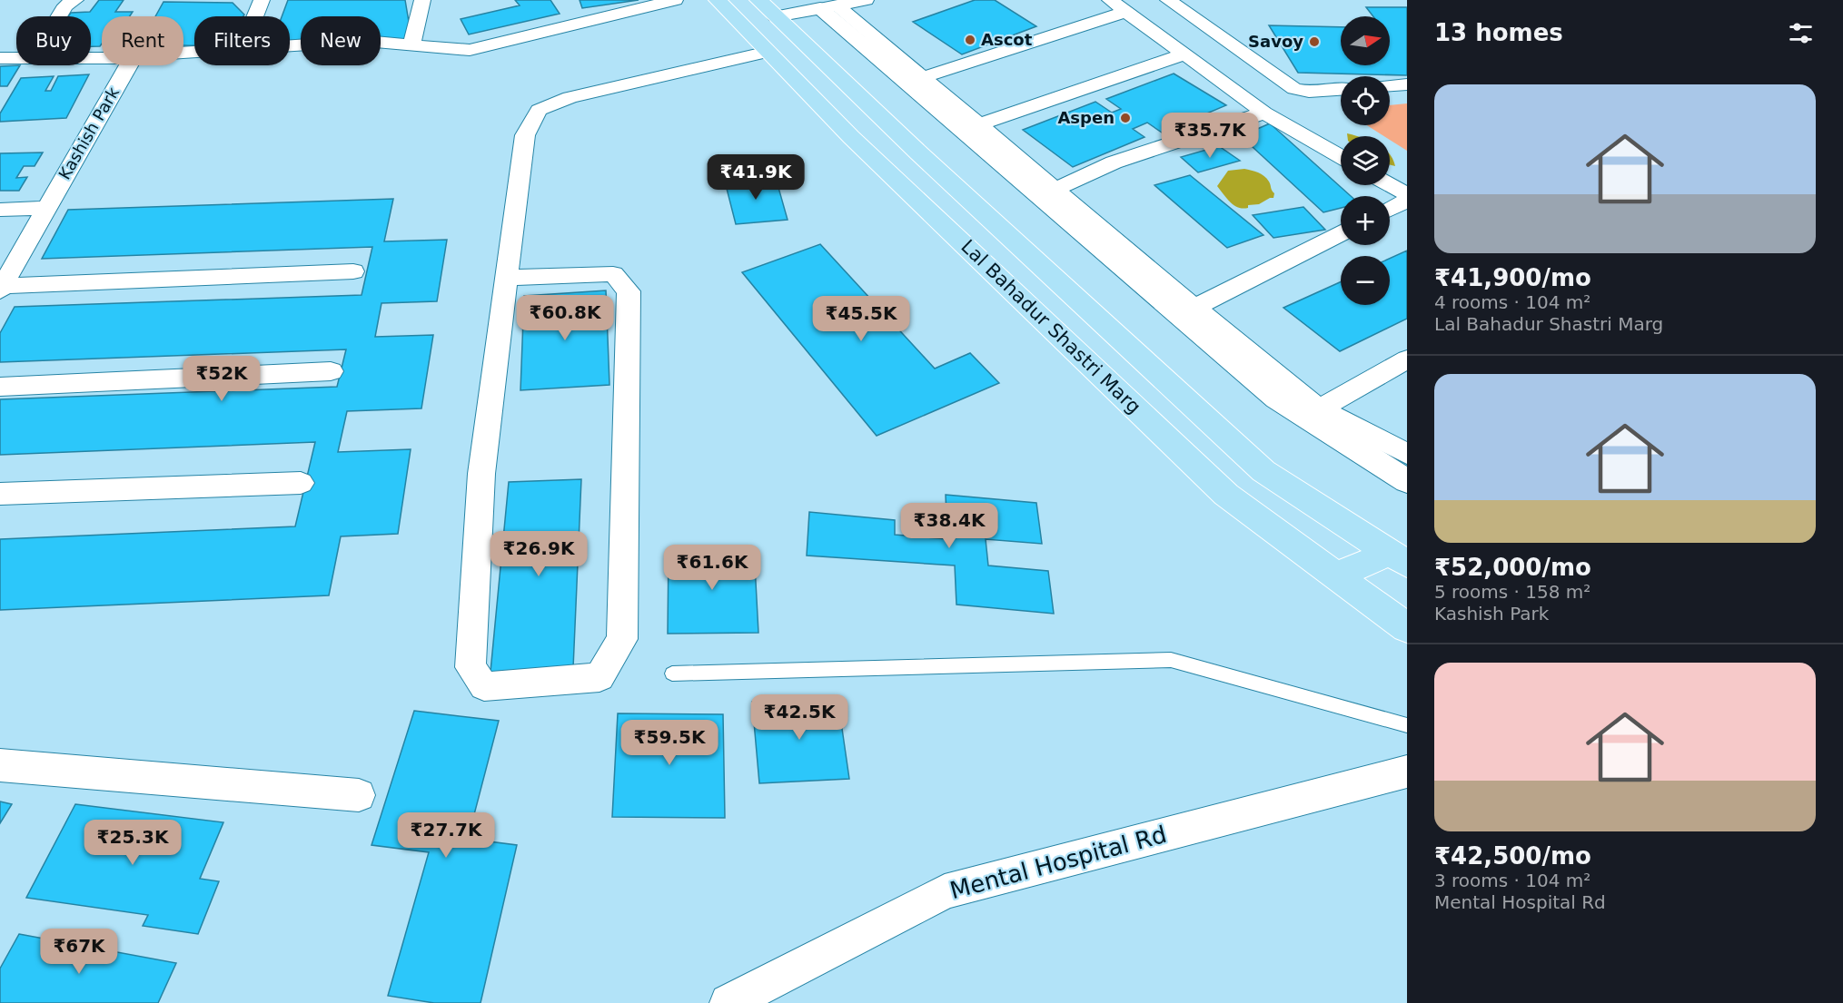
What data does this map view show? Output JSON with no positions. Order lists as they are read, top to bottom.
{
  "streets": {
    "main road": ["Lal Bahadur Shastri Marg"],
    "street": ["Kashish Park", "Mental Hospital Rd"]
  },
  "places": ["Ascot", "Savoy", "Aspen"],
  "north": "right",
  "page": {
    "heading": "13 homes",
    "map_buttons": ["+", "−"],
    "chip": [
      "Buy",
      "Rent",
      "Filters",
      "New"
    ],
    "list": [
      {
        "name": "₹41,900/mo",
        "note": "4 rooms · 104 m² · Lal Bahadur Shastri Marg"
      },
      {
        "name": "₹52,000/mo",
        "note": "5 rooms · 158 m² · Kashish Park"
      },
      {
        "name": "₹42,500/mo",
        "note": "3 rooms · 104 m² · Mental Hospital Rd"
      }
    ],
    "price": [
      "₹35.7K",
      "₹41.9K",
      "₹60.8K",
      "₹45.5K",
      "₹52K",
      "₹38.4K",
      "₹26.9K",
      "₹61.6K",
      "₹42.5K",
      "₹59.5K",
      "₹27.7K",
      "₹25.3K",
      "₹67K"
    ]
  }
}
